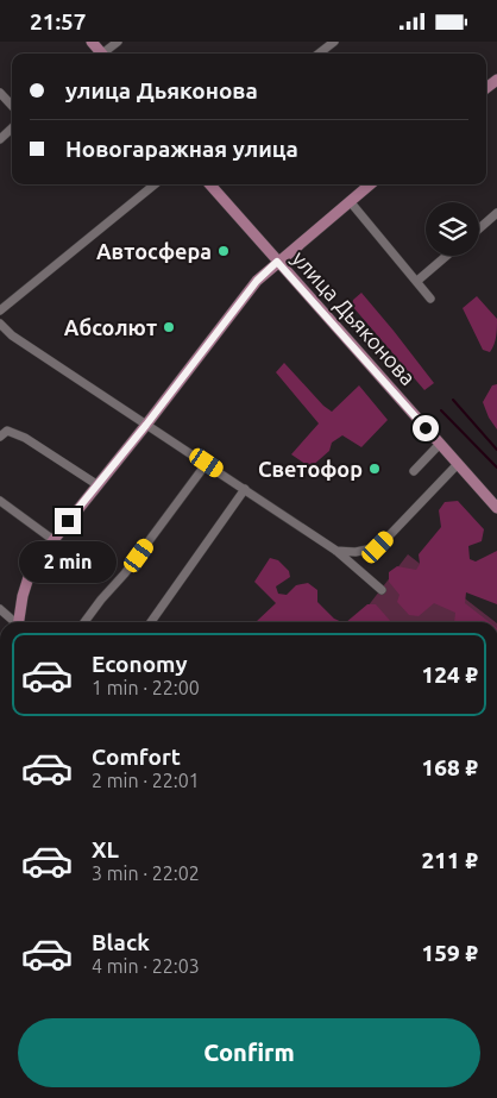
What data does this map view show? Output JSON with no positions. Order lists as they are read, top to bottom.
{
  "streets": {
    "main road": ["улица Дьяконова"]
  },
  "places": ["Автосфера", "Абсолют", "Светофор"],
  "page": {
    "status": "21:57",
    "banner": ["улица Дьяконова", "Новогаражная улица"],
    "bubble": "2 min",
    "list": [
      {
        "name": "Economy",
        "note": "1 min · 22:00",
        "value": "124 ₽"
      },
      {
        "name": "Comfort",
        "note": "2 min · 22:01",
        "value": "168 ₽"
      },
      {
        "name": "XL",
        "note": "3 min · 22:02",
        "value": "211 ₽"
      },
      {
        "name": "Black",
        "note": "4 min · 22:03",
        "value": "159 ₽"
      }
    ],
    "buttons": "Confirm"
  }
}
